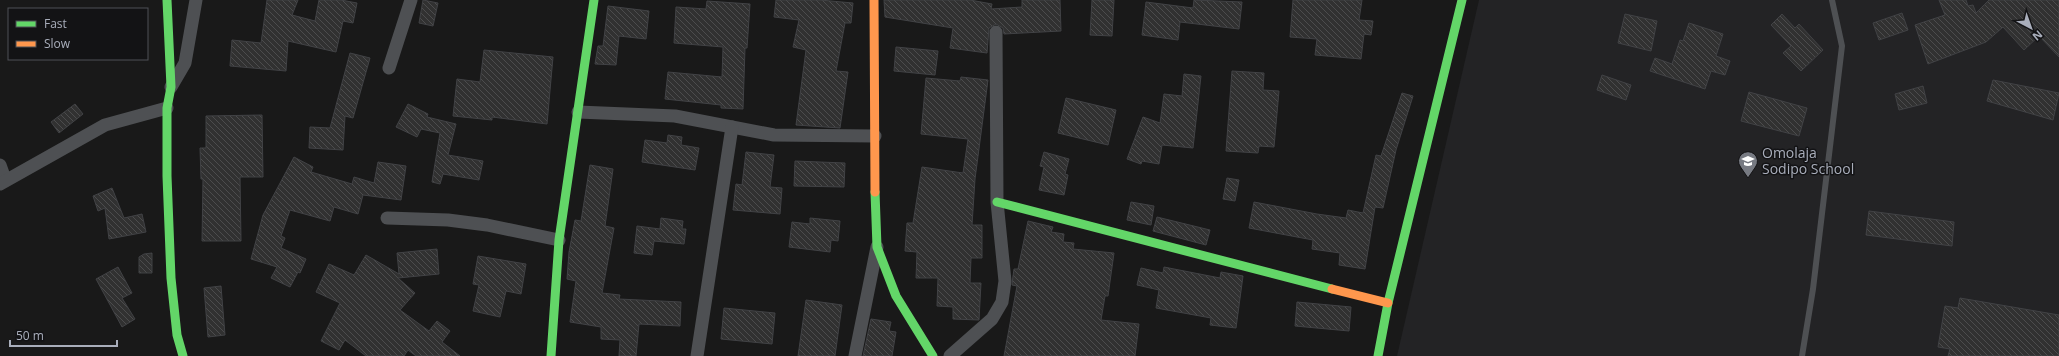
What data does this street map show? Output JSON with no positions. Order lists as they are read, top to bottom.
{
  "places": {
    "school or university": ["Omolaja Sodipo School"]
  },
  "legend": ["Fast", "Slow"],
  "scale_bar": "50 m",
  "north": "bottom right"
}
